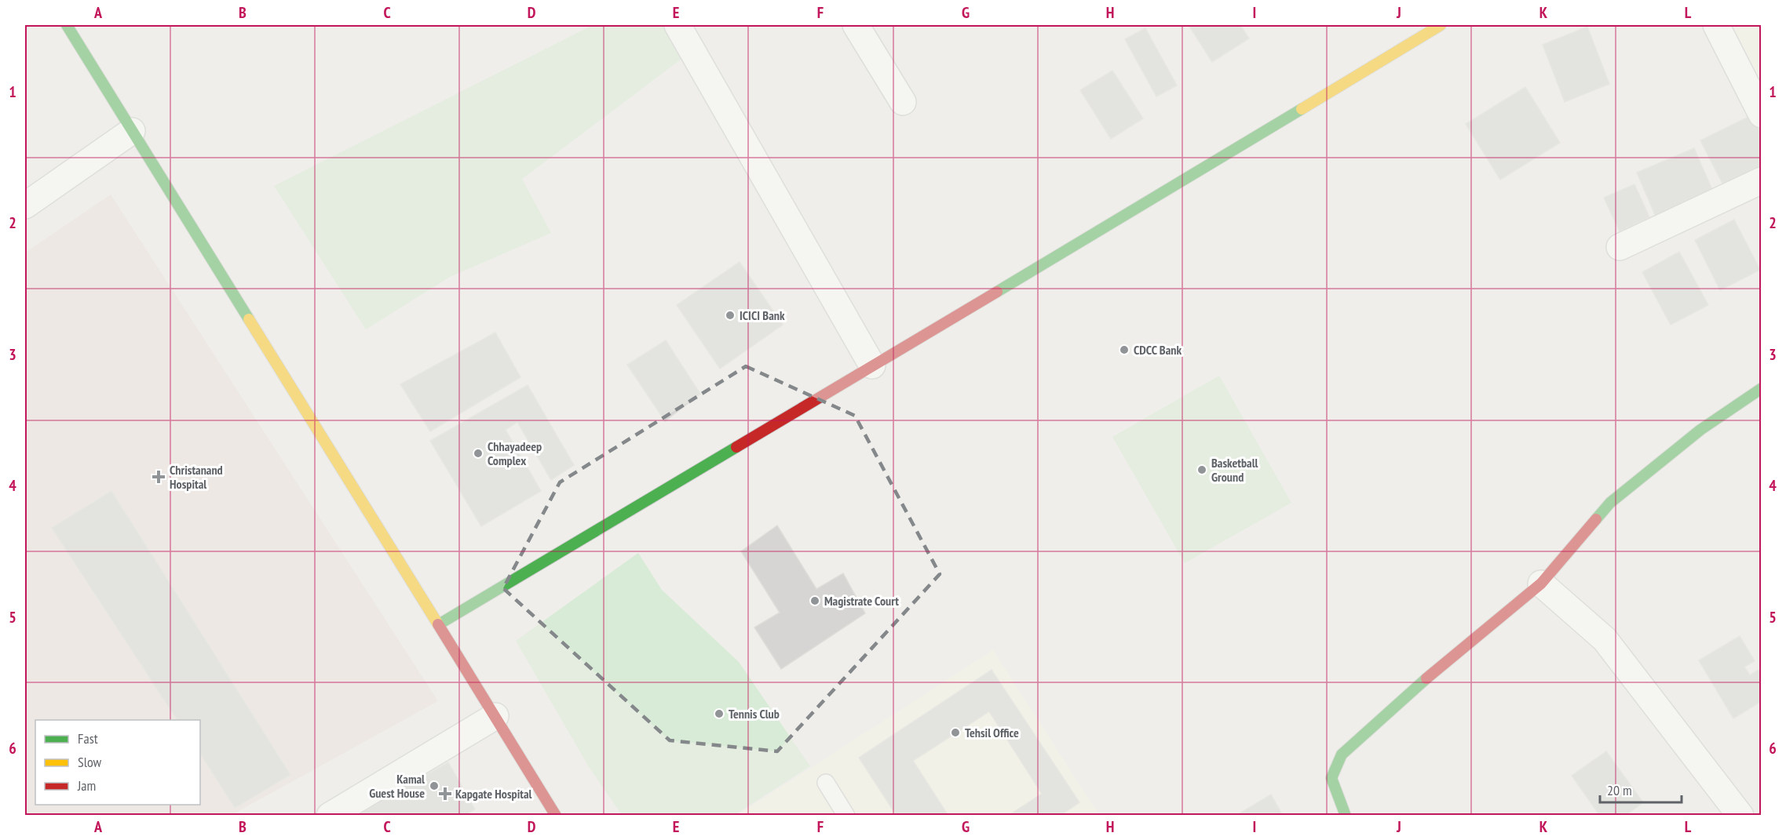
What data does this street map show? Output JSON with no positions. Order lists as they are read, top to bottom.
{
  "places": {
    "other": [
      "ICICI Bank",
      "CDCC Bank",
      "Chhayadeep Complex",
      "Basketball Ground",
      "Magistrate Court",
      "Tennis Club",
      "Tehsil Office",
      "Kamal Guest House"
    ],
    "health": ["Christanand Hospital", "Kapgate Hospital"]
  },
  "legend": ["Fast", "Slow", "Jam"],
  "scale_bar": "20 m",
  "grid": {
    "columns": [
      "A",
      "B",
      "C",
      "D",
      "E",
      "F",
      "G",
      "H",
      "I",
      "J",
      "K",
      "L"
    ],
    "rows": [
      "1",
      "2",
      "3",
      "4",
      "5",
      "6"
    ]
  }
}
